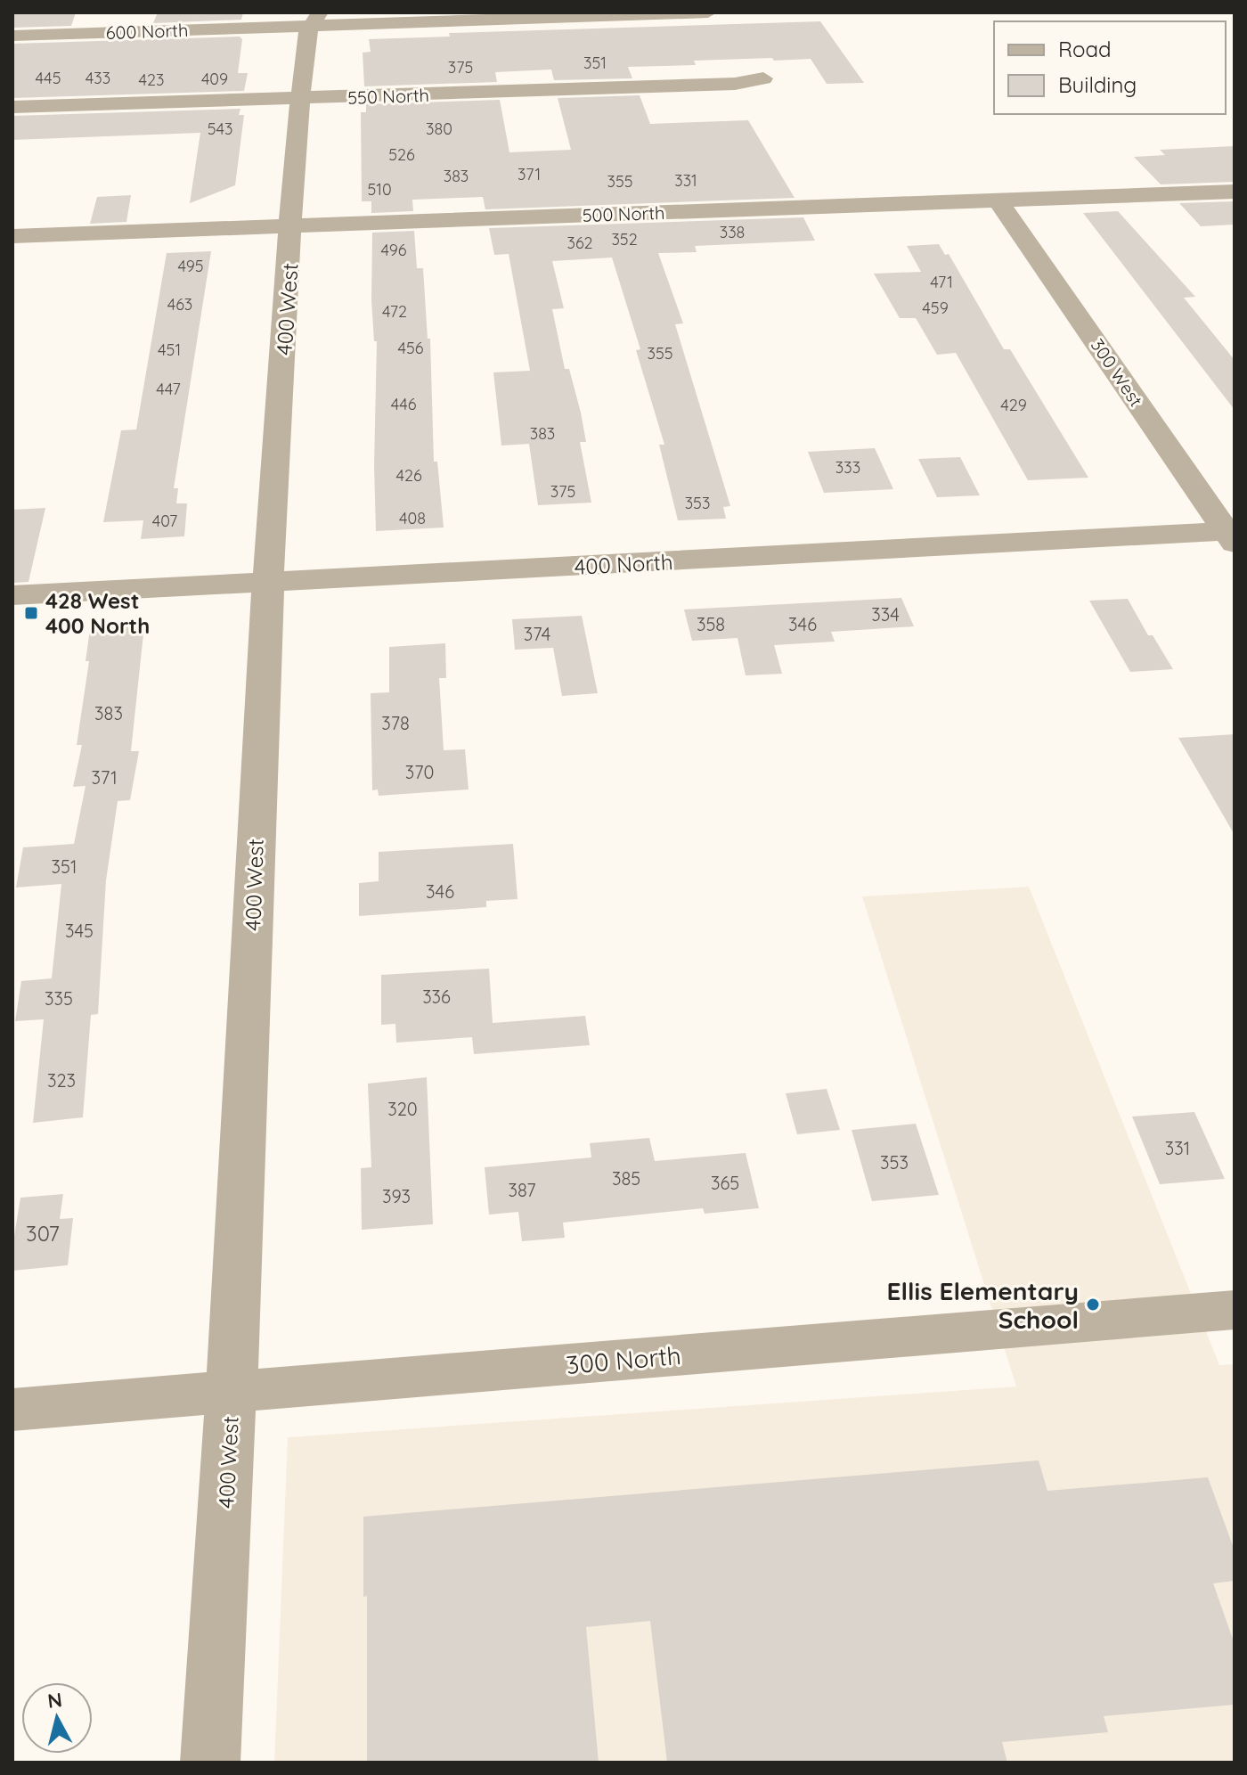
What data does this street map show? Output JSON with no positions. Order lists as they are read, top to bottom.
{
  "streets": {
    "street": [
      "600 North",
      "550 North",
      "500 North",
      "400 West",
      "300 West",
      "400 North",
      "300 North"
    ]
  },
  "crossings": [
    ["600 North", "400 West"],
    ["550 North", "400 West"],
    ["500 North", "400 West"],
    ["500 North", "300 West"],
    ["400 West", "400 North"],
    ["400 West", "300 North"],
    ["300 West", "400 North"]
  ],
  "places": {
    "transit": ["428 West 400 North"],
    "other": ["Ellis Elementary School"]
  },
  "house_numbers": [
    "351",
    "375",
    "445",
    "433",
    "409",
    "423",
    "543",
    "380",
    "526",
    "371",
    "383",
    "331",
    "355",
    "510",
    "338",
    "352",
    "362",
    "496",
    "495",
    "471",
    "463",
    "459",
    "472",
    "456",
    "451",
    "355",
    "447",
    "446",
    "429",
    "383",
    "333",
    "426",
    "375",
    "353",
    "408",
    "407",
    "334",
    "358",
    "346",
    "374",
    "383",
    "378",
    "370",
    "371",
    "351",
    "346",
    "345",
    "336",
    "335",
    "323",
    "320",
    "331",
    "353",
    "385",
    "365",
    "387",
    "393",
    "307"
  ],
  "legend": ["Road", "Building"],
  "north": "top"
}
